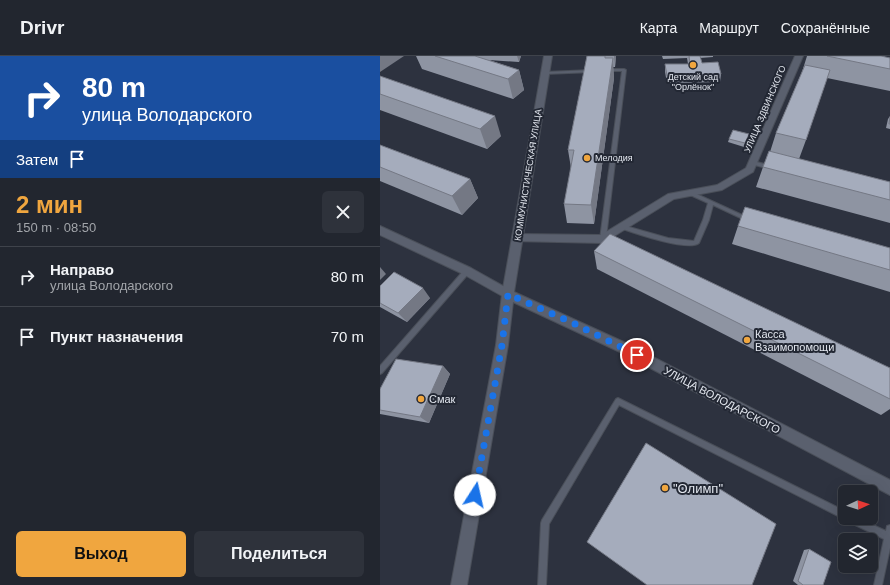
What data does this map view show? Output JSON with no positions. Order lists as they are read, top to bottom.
{
  "streets": {
    "main road": ["УЛИЦА ЗДВИНСКОГО", "КОММУНИСТИЧЕСКАЯ УЛИЦА", "УЛИЦА ВОЛОДАРСКОГО"]
  },
  "crossings": [
    ["КОММУНИСТИЧЕСКАЯ УЛИЦА", "УЛИЦА ВОЛОДАРСКОГО"]
  ],
  "places": [
    "Детский сад \"Орлёнок\"",
    "Мелодия",
    "Касса Взаимопомощи",
    "Смак",
    "\"Олимп\""
  ],
  "north": "right",
  "page": {
    "header": "Drivr",
    "nav": ["Карта", "Маршрут", "Сохранённые"],
    "turn": ["80 m", "улица Володарского"],
    "then": "Затем",
    "heading": ["2 мин", "150 m · 08:50"],
    "list": [
      {
        "name": "Направо",
        "note": "улица Володарского",
        "value": "80 m"
      },
      {
        "name": "Пункт назначения",
        "value": "70 m"
      }
    ],
    "buttons": ["Выход", "Поделиться"]
  }
}
